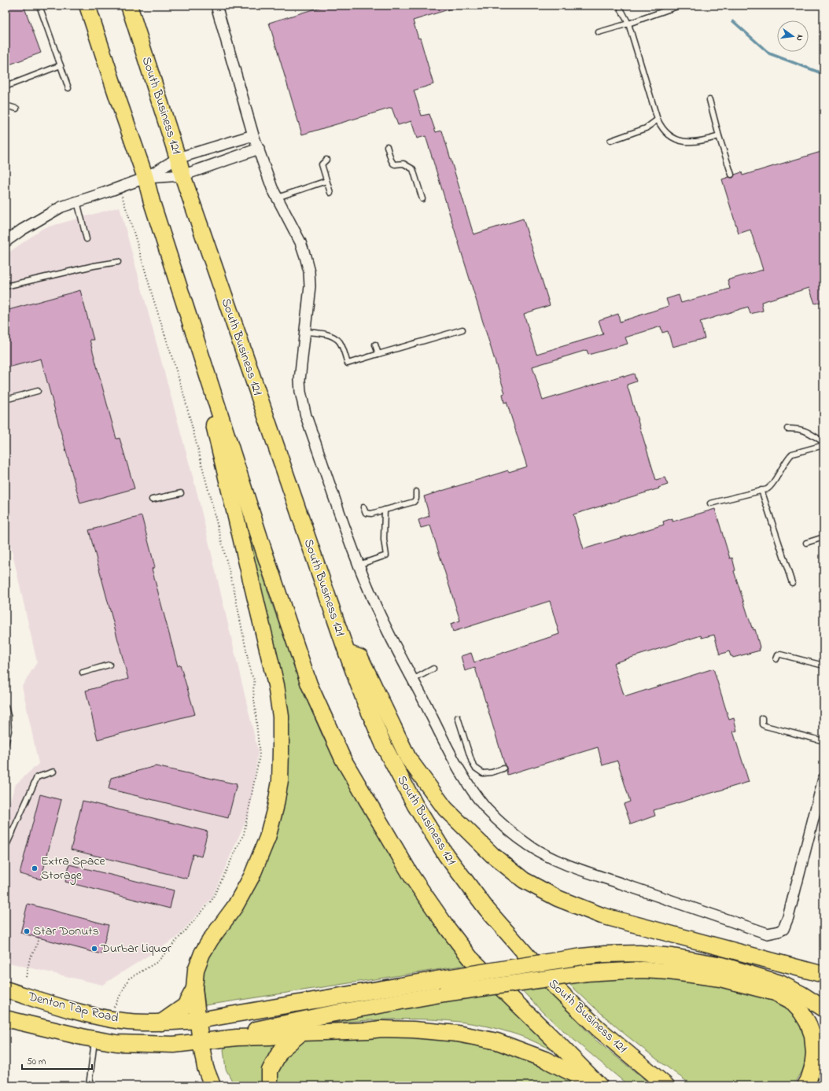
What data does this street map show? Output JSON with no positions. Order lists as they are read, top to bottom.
{
  "streets": {
    "main road": ["South Business 121", "Denton Tap Road"]
  },
  "places": ["Extra Space Storage", "Star Donuts", "Durbar Liquor"],
  "scale_bar": "50 m",
  "north": "right"
}
